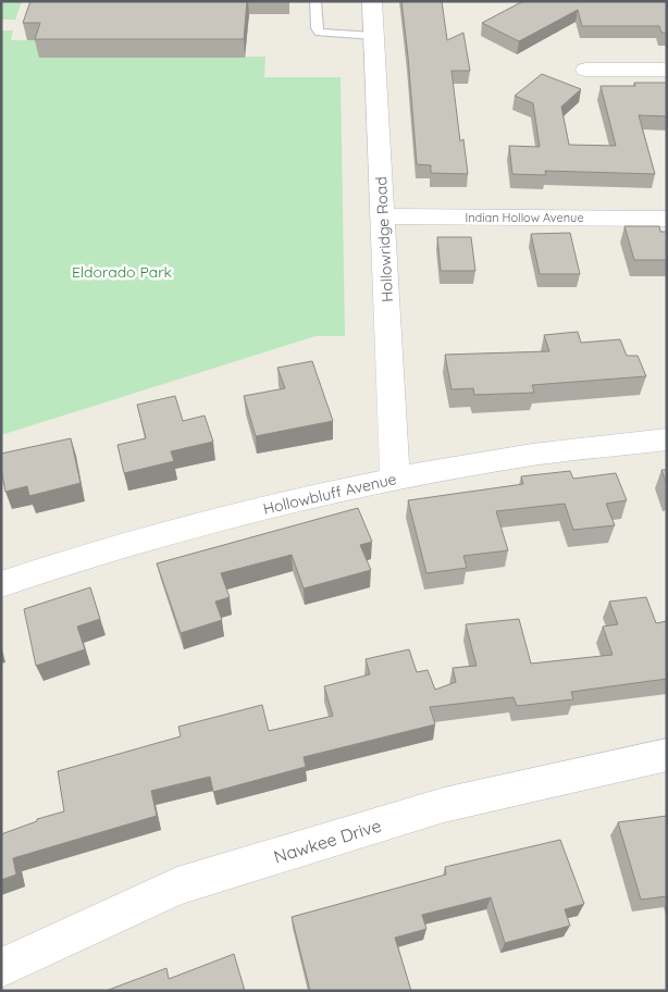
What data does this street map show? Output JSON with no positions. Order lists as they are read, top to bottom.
{
  "streets": {
    "street": [
      "Indian Hollow Avenue",
      "Hollowridge Road",
      "Hollowbluff Avenue",
      "Nawkee Drive"
    ]
  },
  "crossings": [
    ["Indian Hollow Avenue", "Hollowridge Road"],
    ["Hollowridge Road", "Hollowbluff Avenue"]
  ],
  "parks": ["Eldorado Park"]
}
